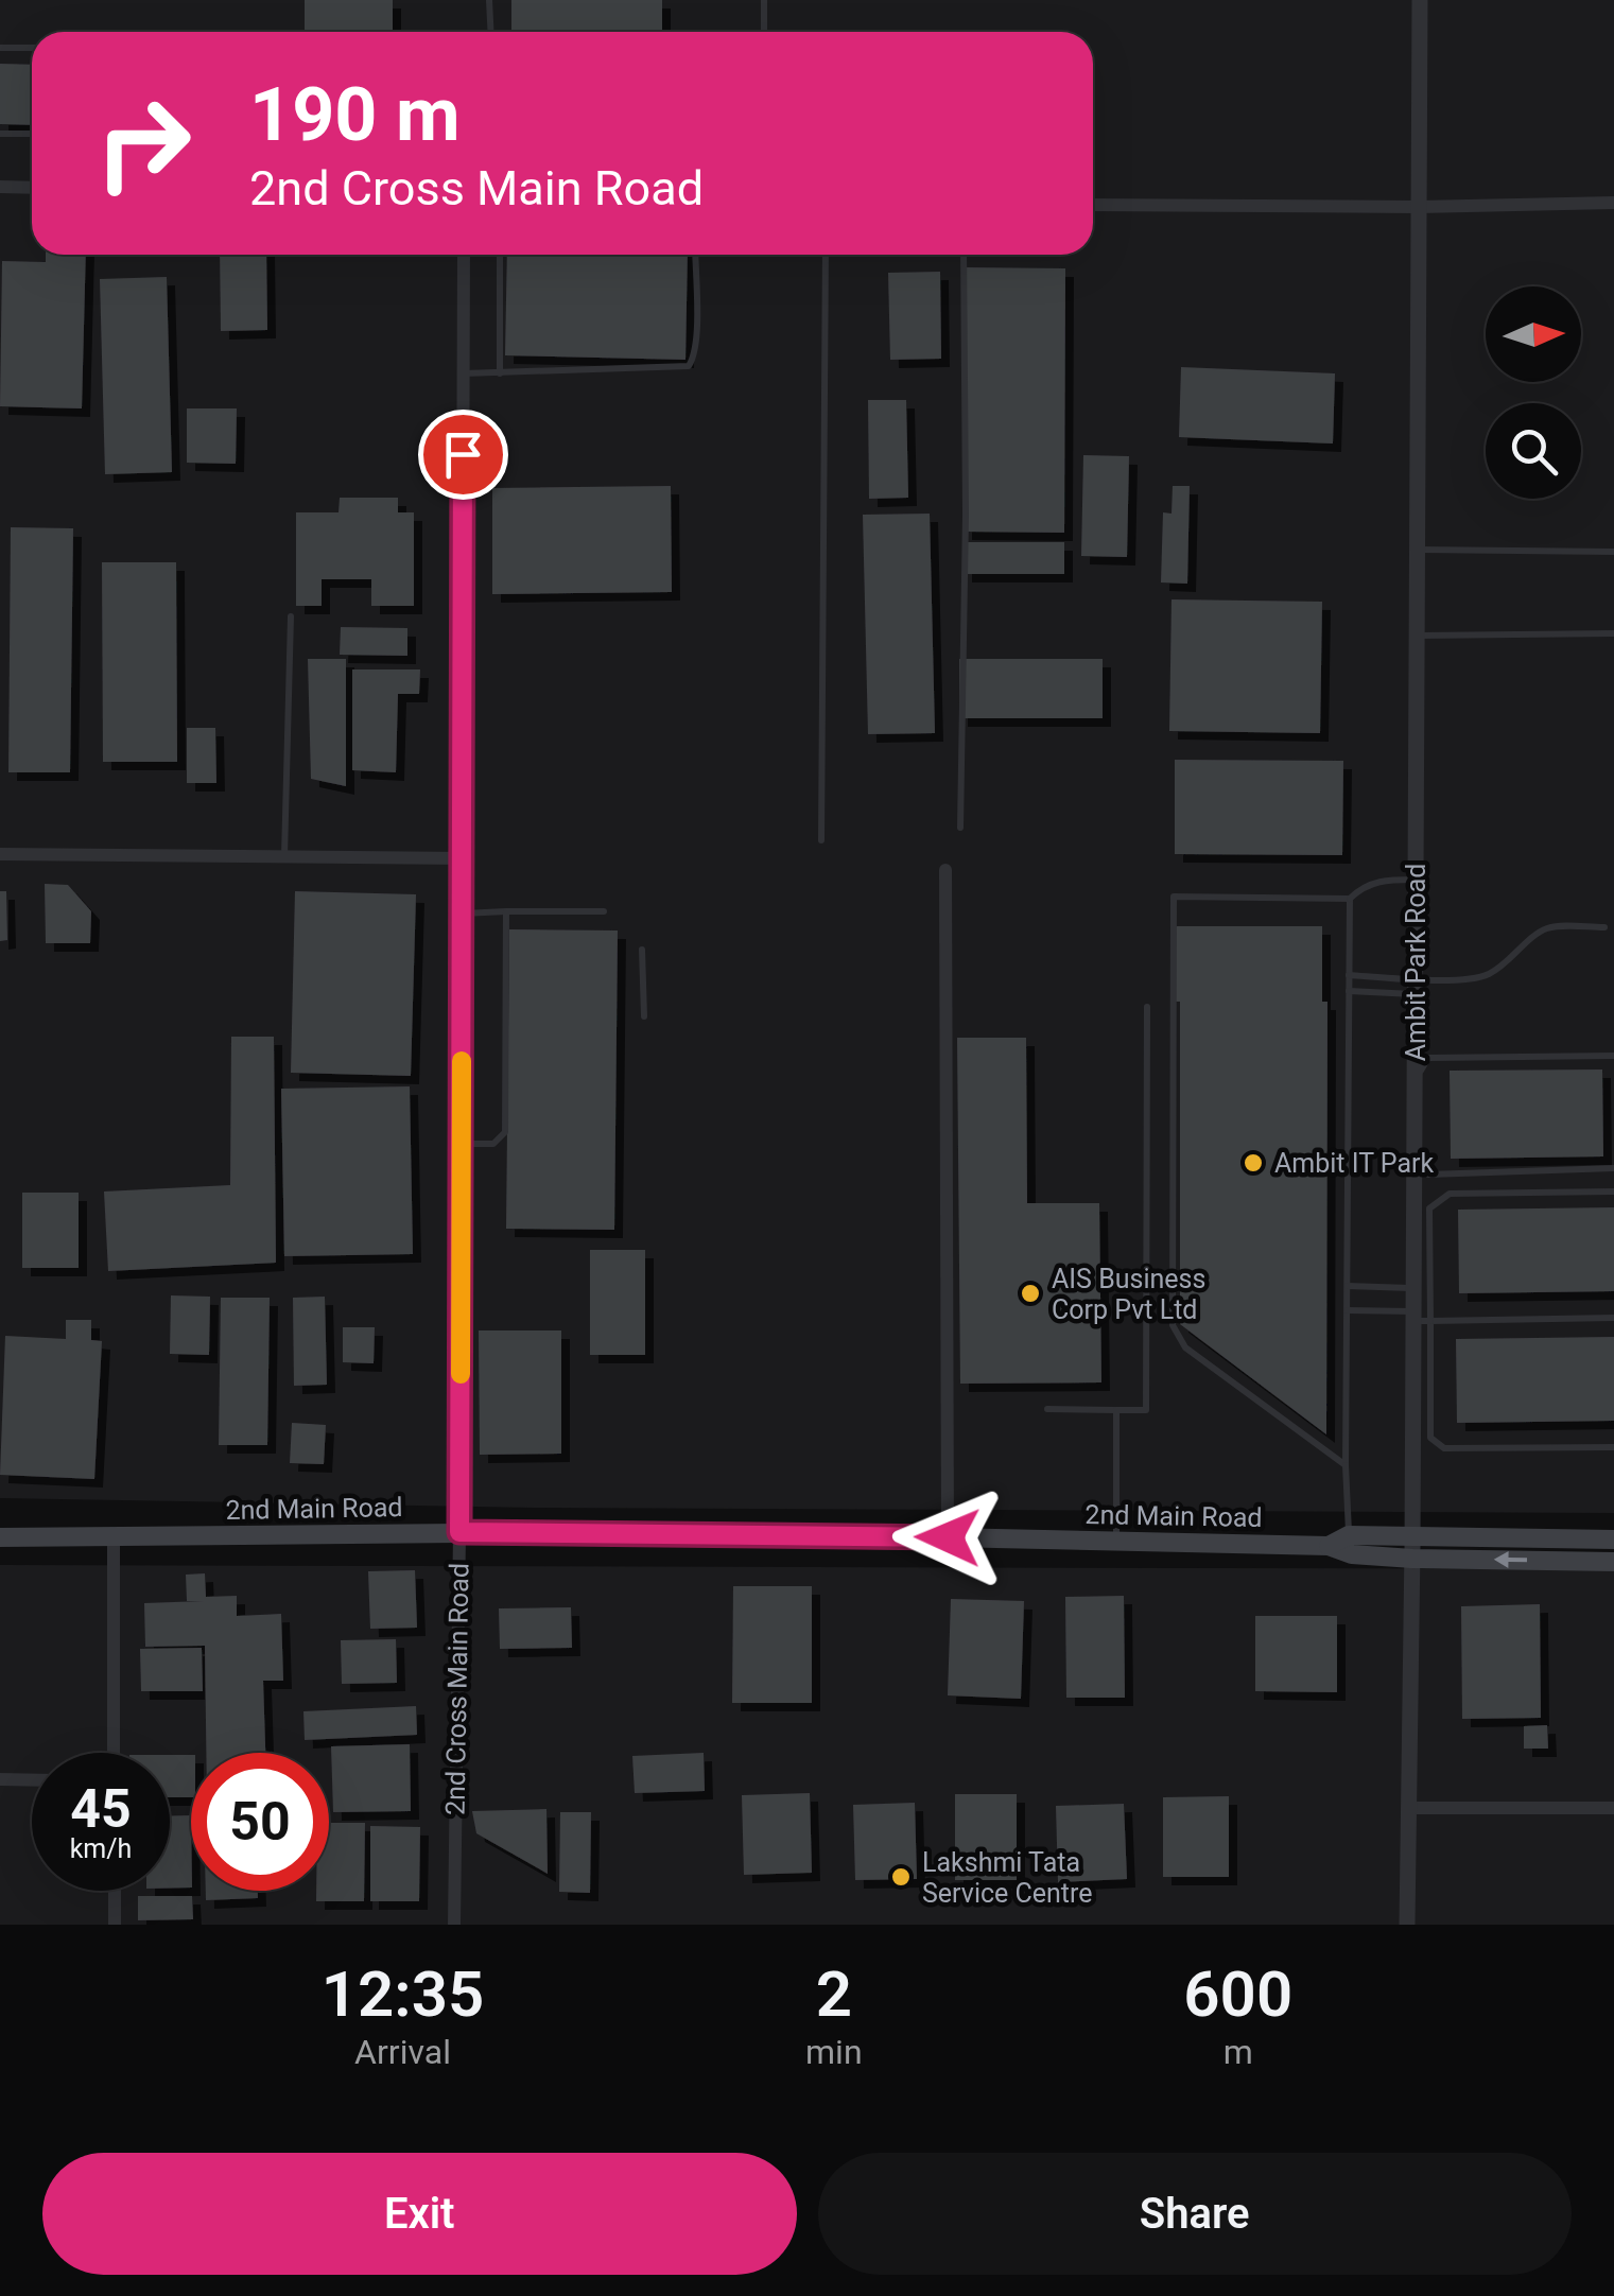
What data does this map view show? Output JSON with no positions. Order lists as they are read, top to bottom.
{
  "streets": {
    "main road": ["2nd Main Road"],
    "street": ["Ambit Park Road", "2nd Cross Main Road"]
  },
  "crossings": [
    ["Ambit Park Road", "2nd Main Road"],
    ["2nd Main Road", "2nd Cross Main Road"]
  ],
  "places": ["Ambit IT Park", "AIS Business Corp Pvt Ltd", "Lakshmi Tata Service Centre"],
  "north": "right",
  "page": {
    "turn": ["190 m", "2nd Cross Main Road"],
    "speed": "45 km/h",
    "limit": "50",
    "eta": [
      "12:35",
      "Arrival",
      "2",
      "min",
      "600",
      "m"
    ],
    "buttons": ["Exit", "Share"]
  }
}
